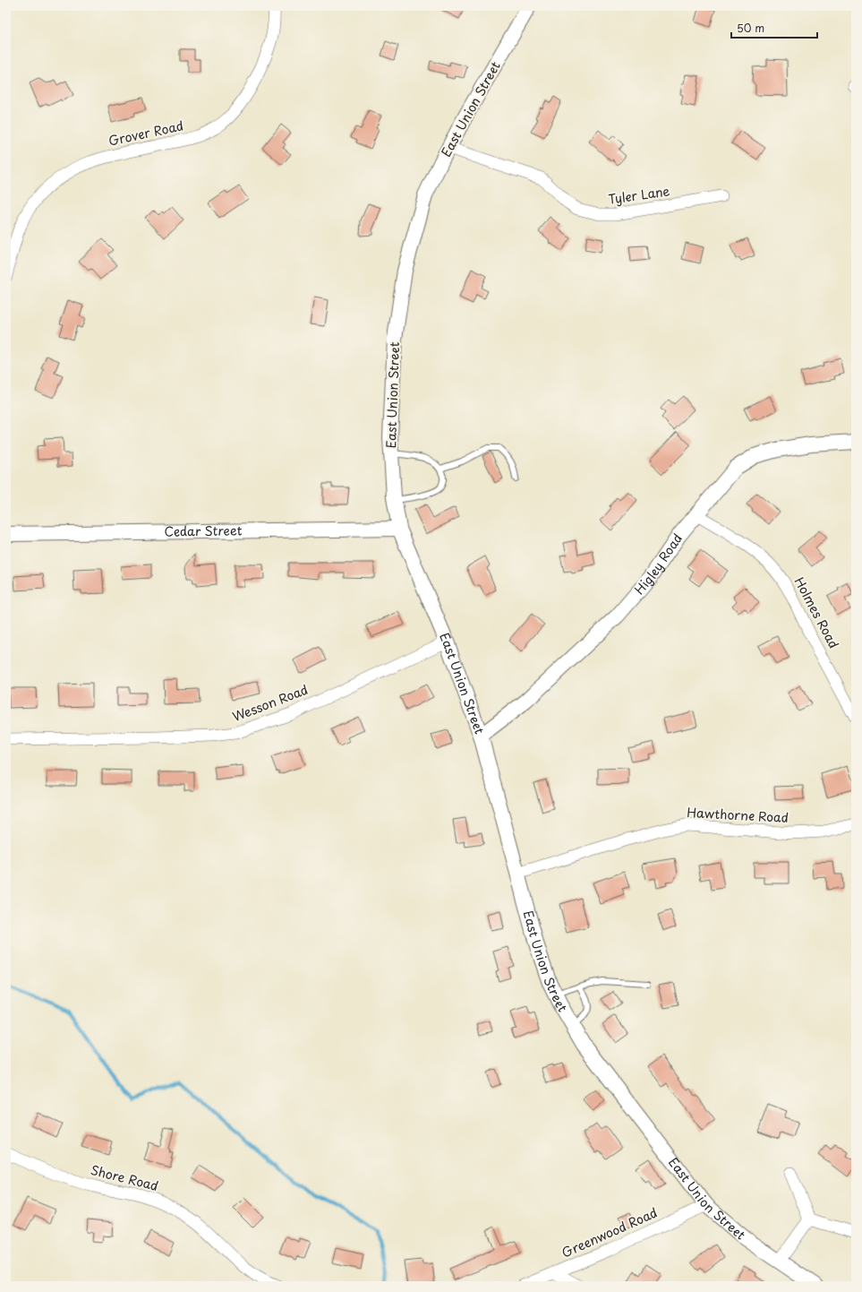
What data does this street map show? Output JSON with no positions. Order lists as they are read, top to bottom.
{
  "streets": {
    "street": [
      "East Union Street",
      "Grover Road",
      "Tyler Lane",
      "Cedar Street",
      "Higley Road",
      "Holmes Road",
      "Wesson Road",
      "Hawthorne Road",
      "Shore Road",
      "Greenwood Road"
    ]
  },
  "crossings": [
    ["East Union Street", "Tyler Lane"],
    ["East Union Street", "Cedar Street"],
    ["East Union Street", "Higley Road"],
    ["East Union Street", "Wesson Road"],
    ["East Union Street", "Hawthorne Road"],
    ["East Union Street", "Greenwood Road"],
    ["Higley Road", "Holmes Road"]
  ],
  "scale_bar": "50 m"
}
